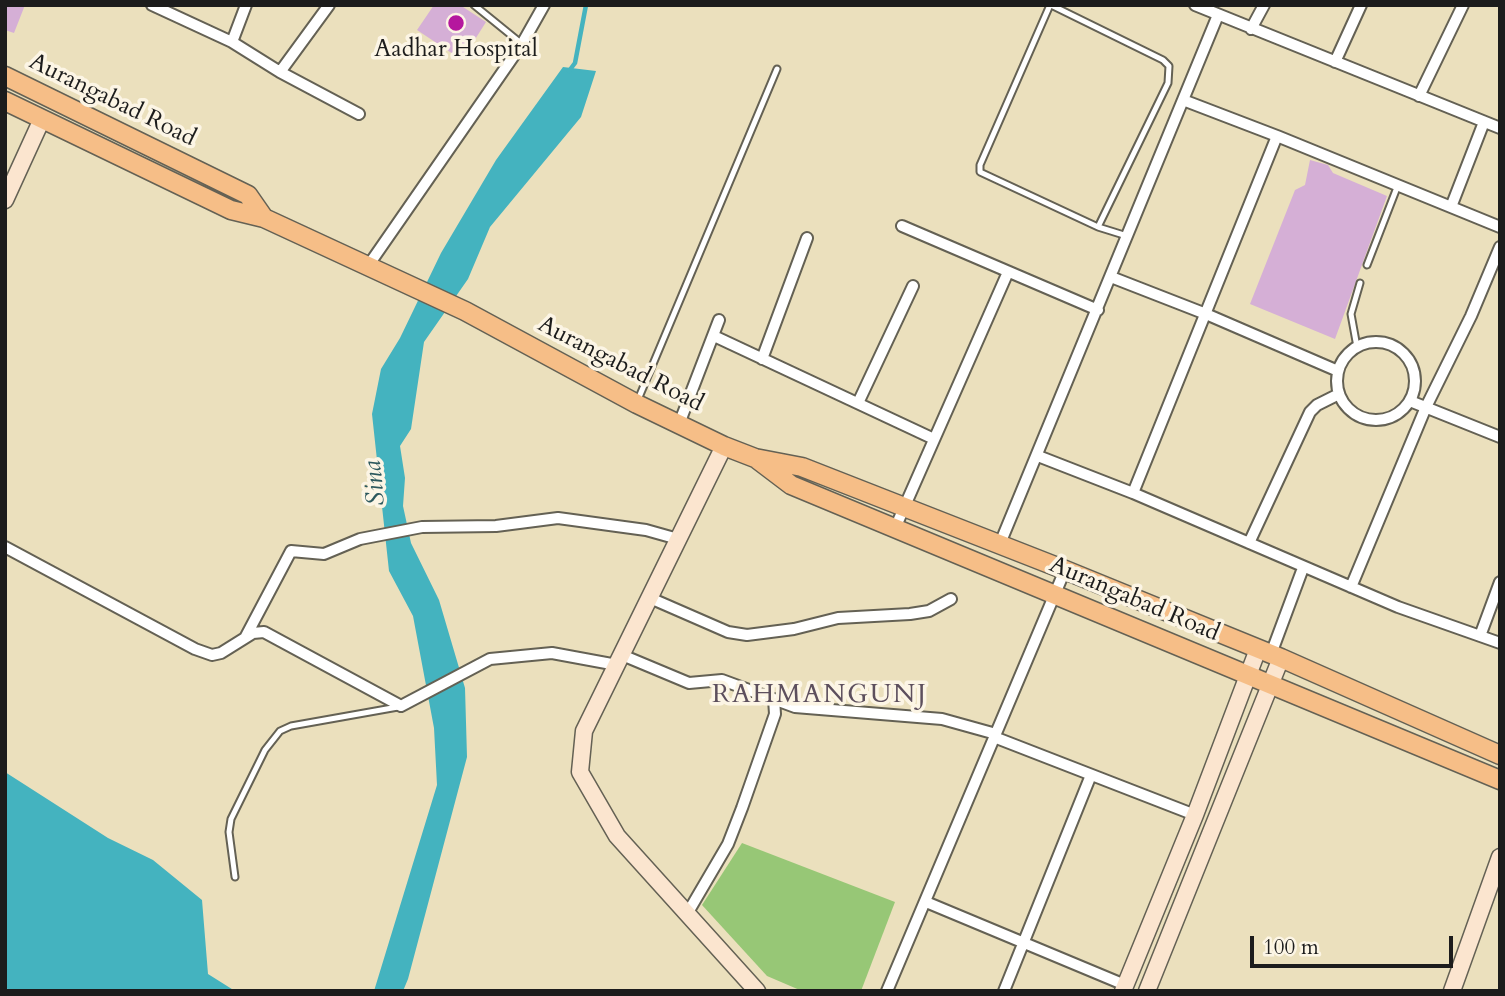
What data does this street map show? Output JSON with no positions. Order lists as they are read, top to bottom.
{
  "streets": {
    "main road": ["Aurangabad Road"]
  },
  "districts": ["RAHMANGUNJ"],
  "water": ["Sina"],
  "places": ["Aadhar Hospital"],
  "scale_bar": "100 m"
}
